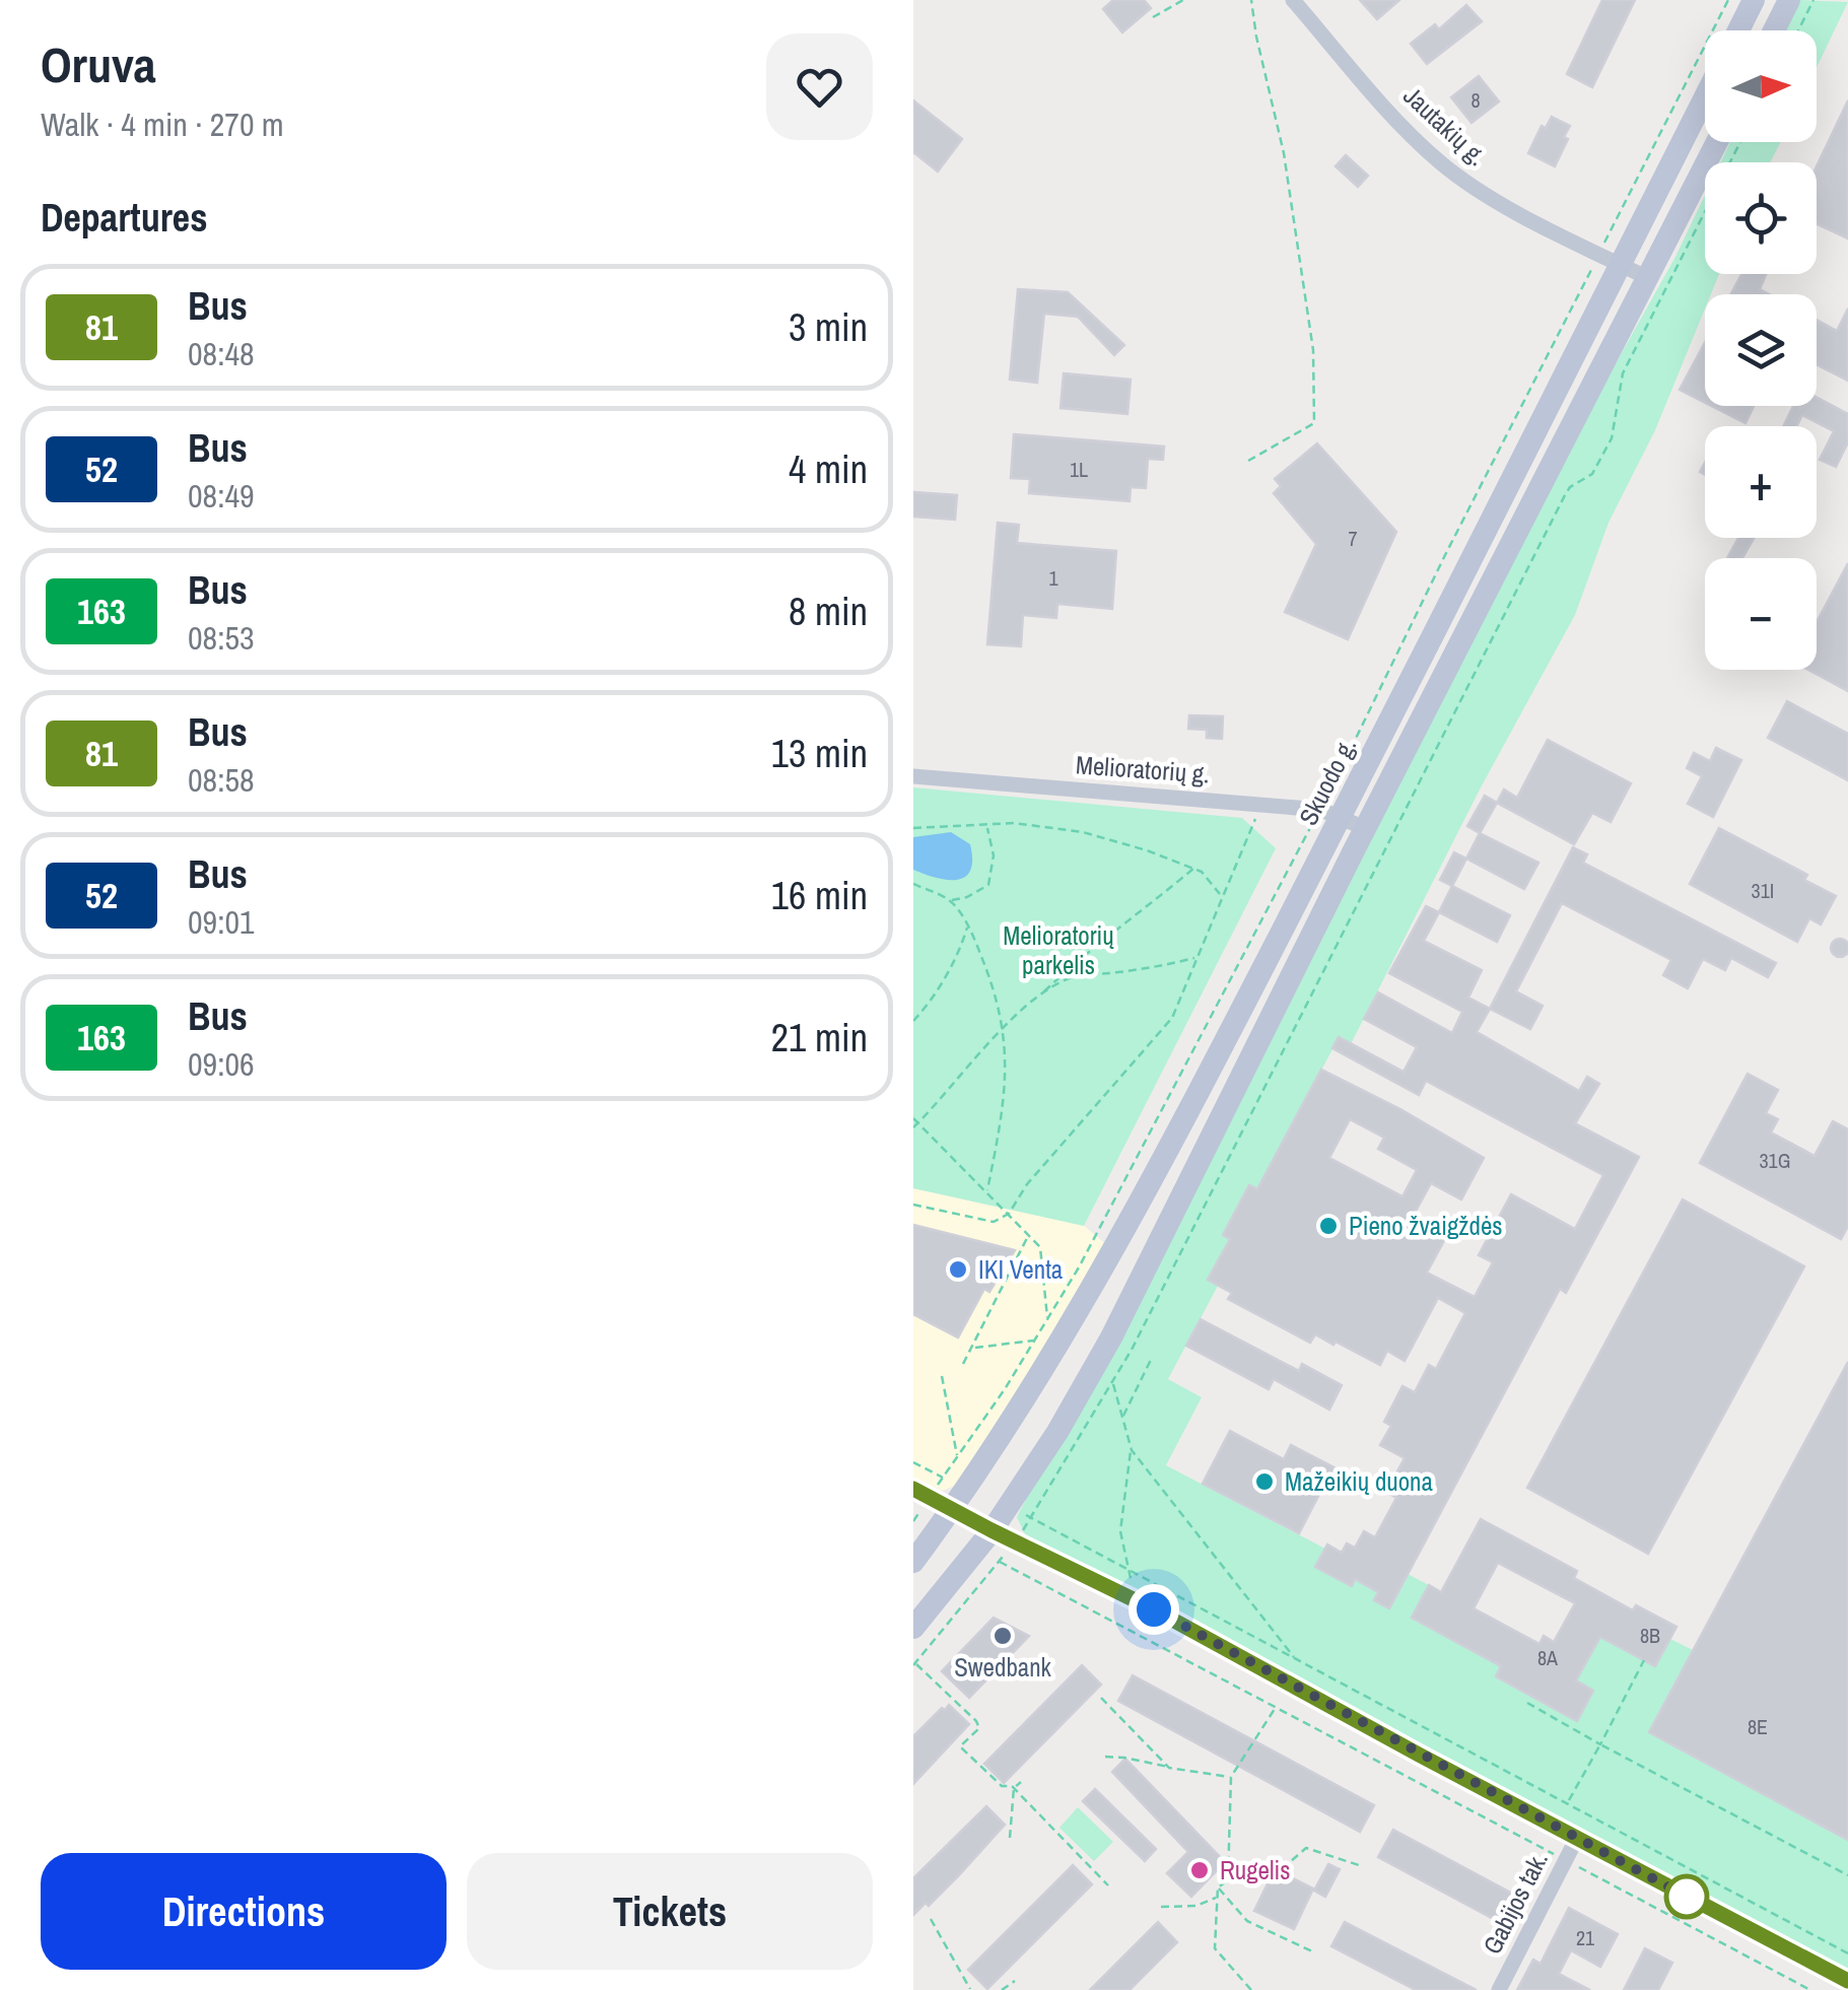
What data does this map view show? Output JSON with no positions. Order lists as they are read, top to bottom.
{
  "streets": {
    "main road": ["Skuodo g."],
    "street": ["Jautakių g.", "Melioratorių g.", "Gabijos tak."]
  },
  "crossings": [
    ["Jautakių g.", "Skuodo g."],
    ["Melioratorių g.", "Skuodo g."]
  ],
  "parks": ["Melioratorių parkelis"],
  "places": [
    "Pieno žvaigždės",
    "IKI Venta",
    "Mažeikių duona",
    "Swedbank",
    "Rugelis"
  ],
  "lines": ["bus line 81"],
  "house_numbers": [
    "8",
    "1L",
    "7",
    "1",
    "31I",
    "31G",
    "8B",
    "8A",
    "8E",
    "21"
  ],
  "north": "right",
  "page": {
    "heading": [
      ["Oruva", "Walk · 4 min · 270 m"],
      "Departures"
    ],
    "map_buttons": ["+", "−"],
    "list": [
      {
        "mark": "81",
        "name": "Bus",
        "note": "08:48",
        "value": "3 min"
      },
      {
        "mark": "52",
        "name": "Bus",
        "note": "08:49",
        "value": "4 min"
      },
      {
        "mark": "163",
        "name": "Bus",
        "note": "08:53",
        "value": "8 min"
      },
      {
        "mark": "81",
        "name": "Bus",
        "note": "08:58",
        "value": "13 min"
      },
      {
        "mark": "52",
        "name": "Bus",
        "note": "09:01",
        "value": "16 min"
      },
      {
        "mark": "163",
        "name": "Bus",
        "note": "09:06",
        "value": "21 min"
      }
    ],
    "buttons": ["Directions", "Tickets"]
  }
}
